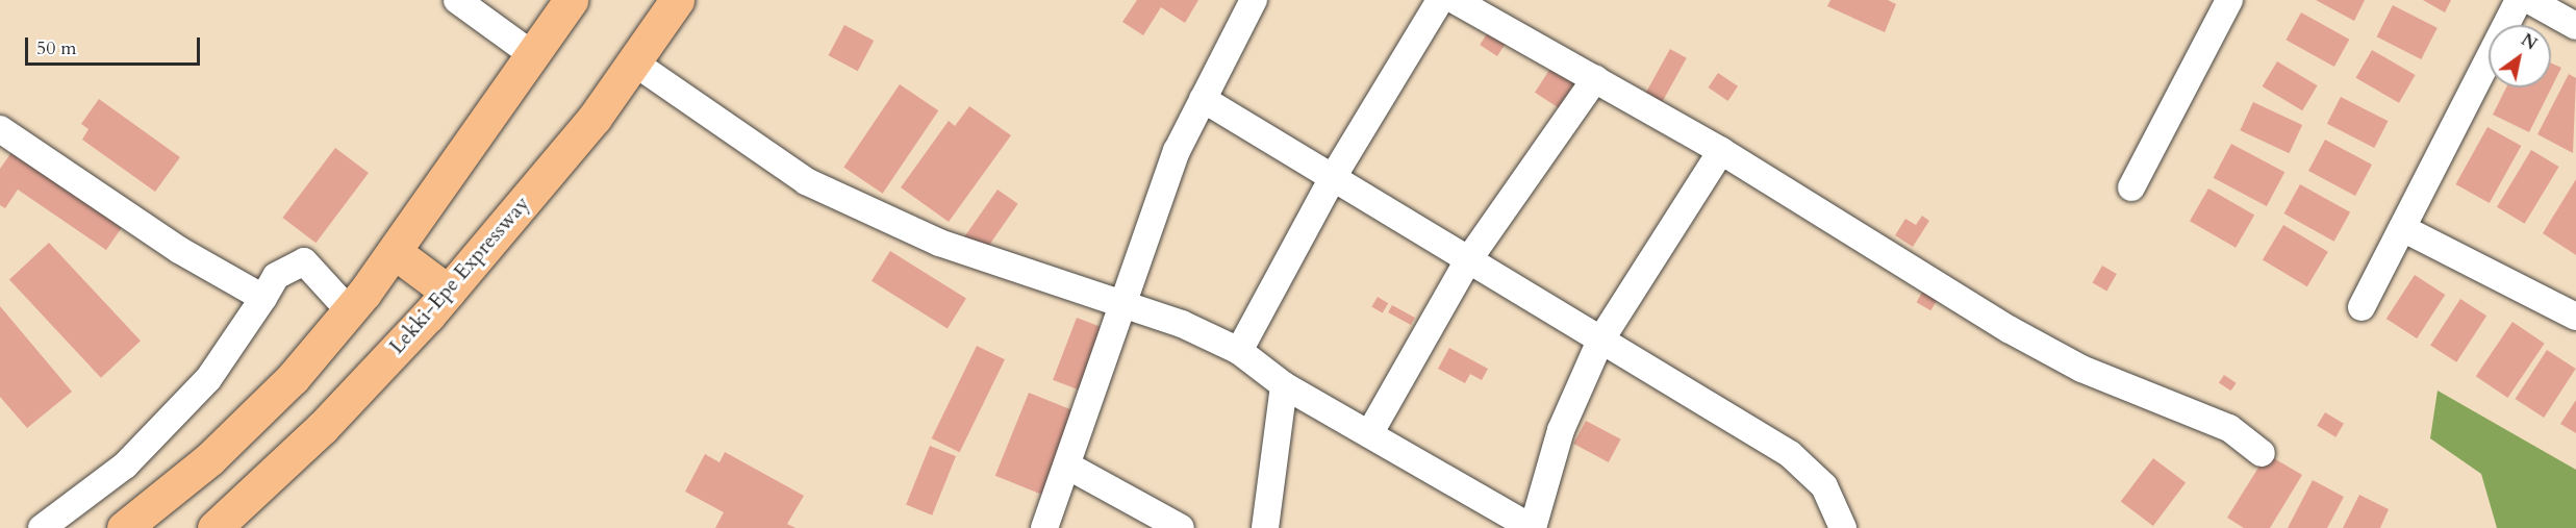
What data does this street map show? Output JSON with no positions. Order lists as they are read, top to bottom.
{
  "streets": {
    "highway": ["Lekki-Epe Expressway"]
  },
  "scale_bar": "50 m",
  "north": "top right"
}
